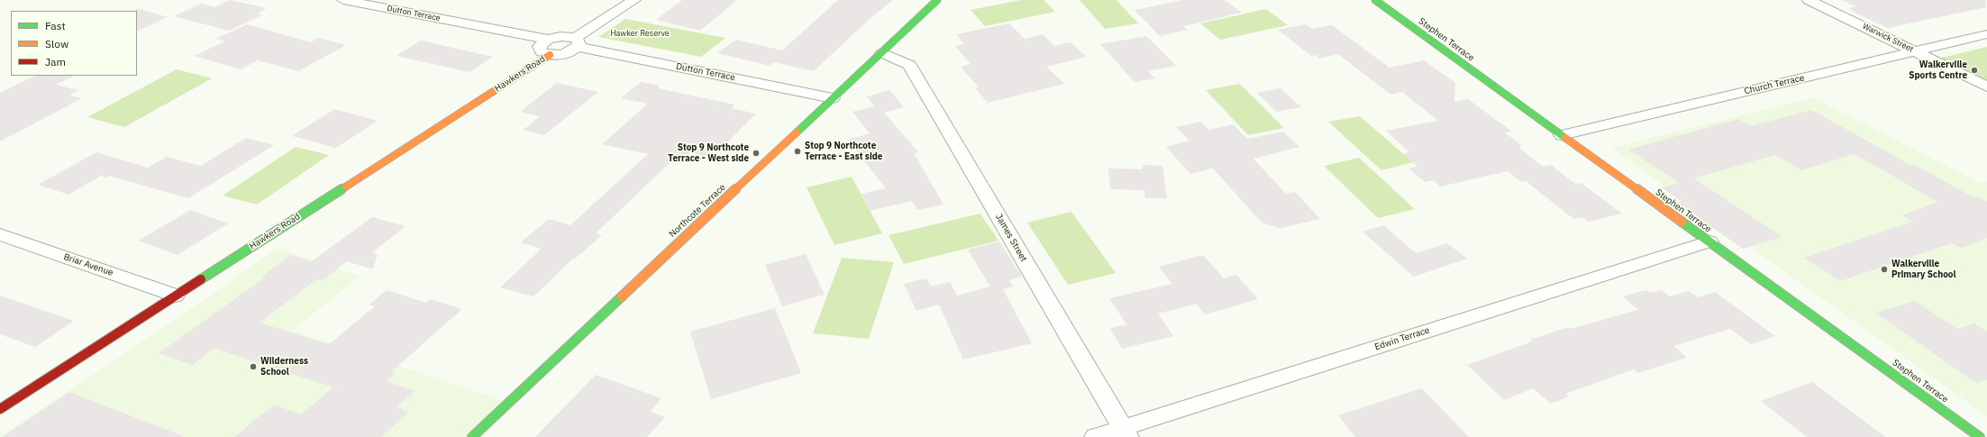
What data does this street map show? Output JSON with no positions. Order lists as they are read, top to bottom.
{
  "streets": {
    "main road": ["Stephen Terrace", "Hawkers Road", "Northcote Terrace"],
    "street": [
      "Dutton Terrace",
      "Warwick Street",
      "Church Terrace",
      "James Street",
      "Briar Avenue",
      "Edwin Terrace"
    ]
  },
  "crossings": [
    ["Dutton Terrace", "Northcote Terrace"],
    ["Warwick Street", "Church Terrace"],
    ["Stephen Terrace", "Church Terrace"],
    ["Stephen Terrace", "Edwin Terrace"],
    ["Hawkers Road", "Briar Avenue"],
    ["Northcote Terrace", "James Street"],
    ["James Street", "Edwin Terrace"]
  ],
  "parks": ["Hawker Reserve"],
  "places": [
    "Walkerville Sports Centre",
    "Stop 9 Northcote Terrace - East side",
    "Stop 9 Northcote Terrace - West side",
    "Walkerville Primary School",
    "Wilderness School"
  ],
  "legend": ["Fast", "Slow", "Jam"]
}
